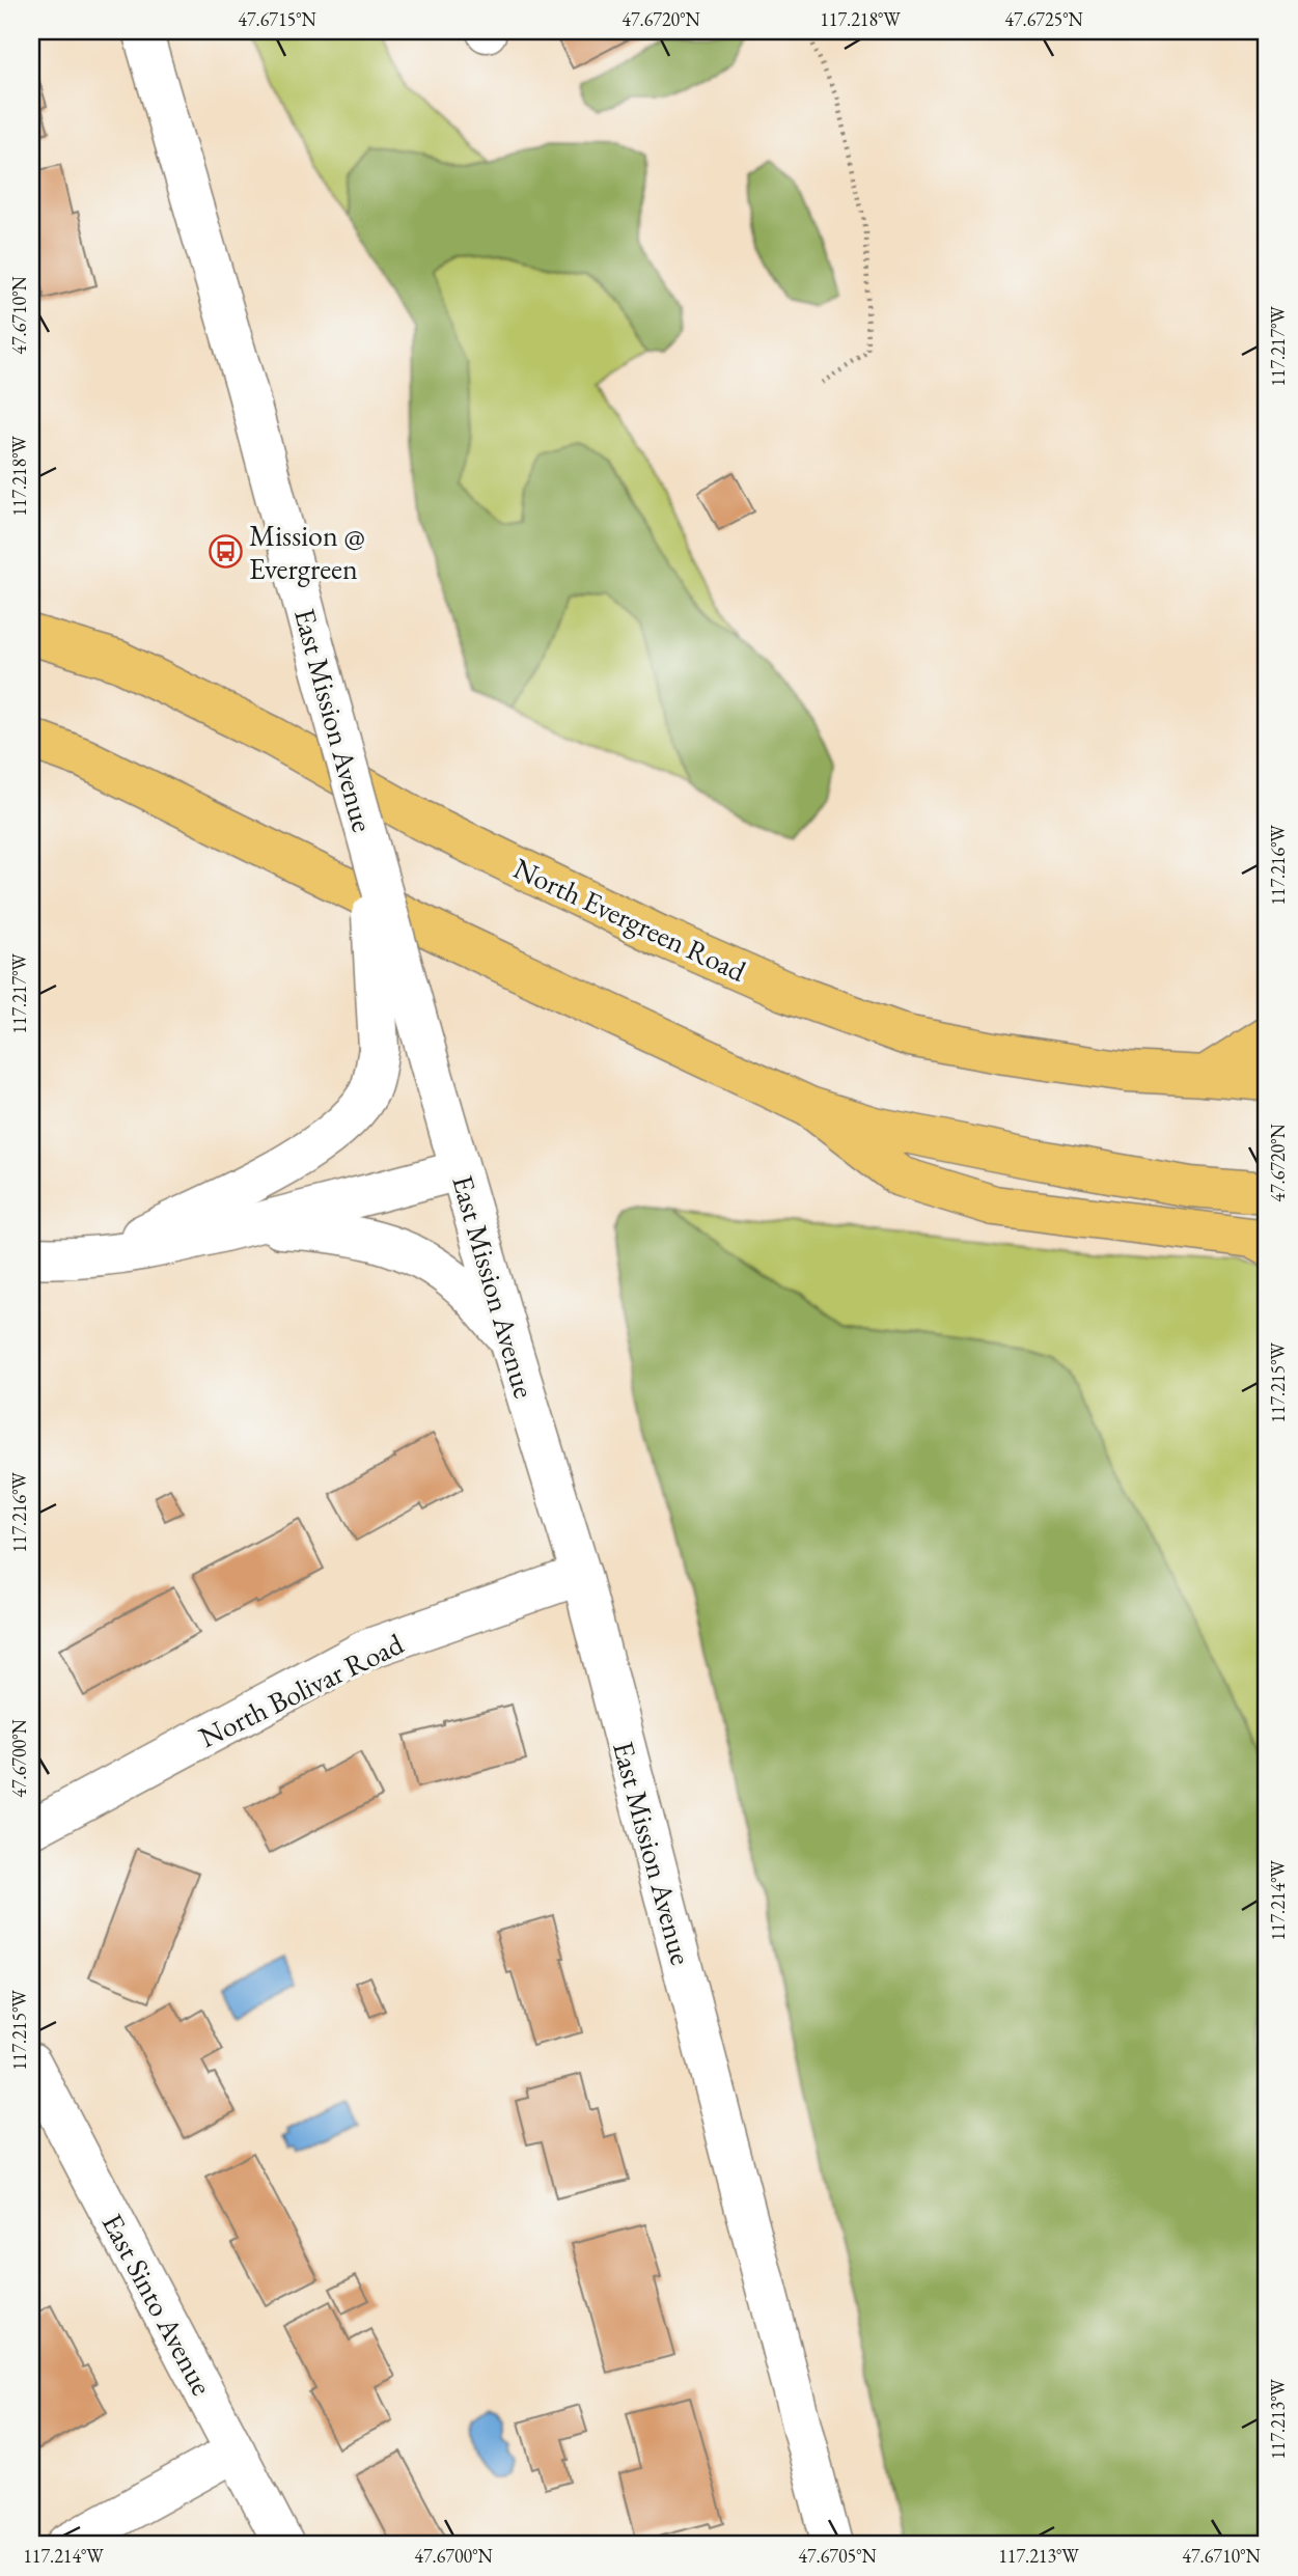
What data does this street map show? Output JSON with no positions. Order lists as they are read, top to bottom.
{
  "streets": {
    "main road": ["North Evergreen Road"],
    "street": ["East Mission Avenue", "North Bolivar Road", "East Sinto Avenue"]
  },
  "crossings": [
    ["East Mission Avenue", "North Bolivar Road"]
  ],
  "places": {
    "bus stop": ["Mission @ Evergreen"]
  },
  "coordinates": [
    "47.6715°N",
    "47.6720°N",
    "117.218°W",
    "47.6725°N",
    "47.6710°N",
    "117.217°W",
    "117.216°W",
    "117.215°W",
    "47.6700°N",
    "117.214°W",
    "117.213°W",
    "47.6705°N"
  ]
}
